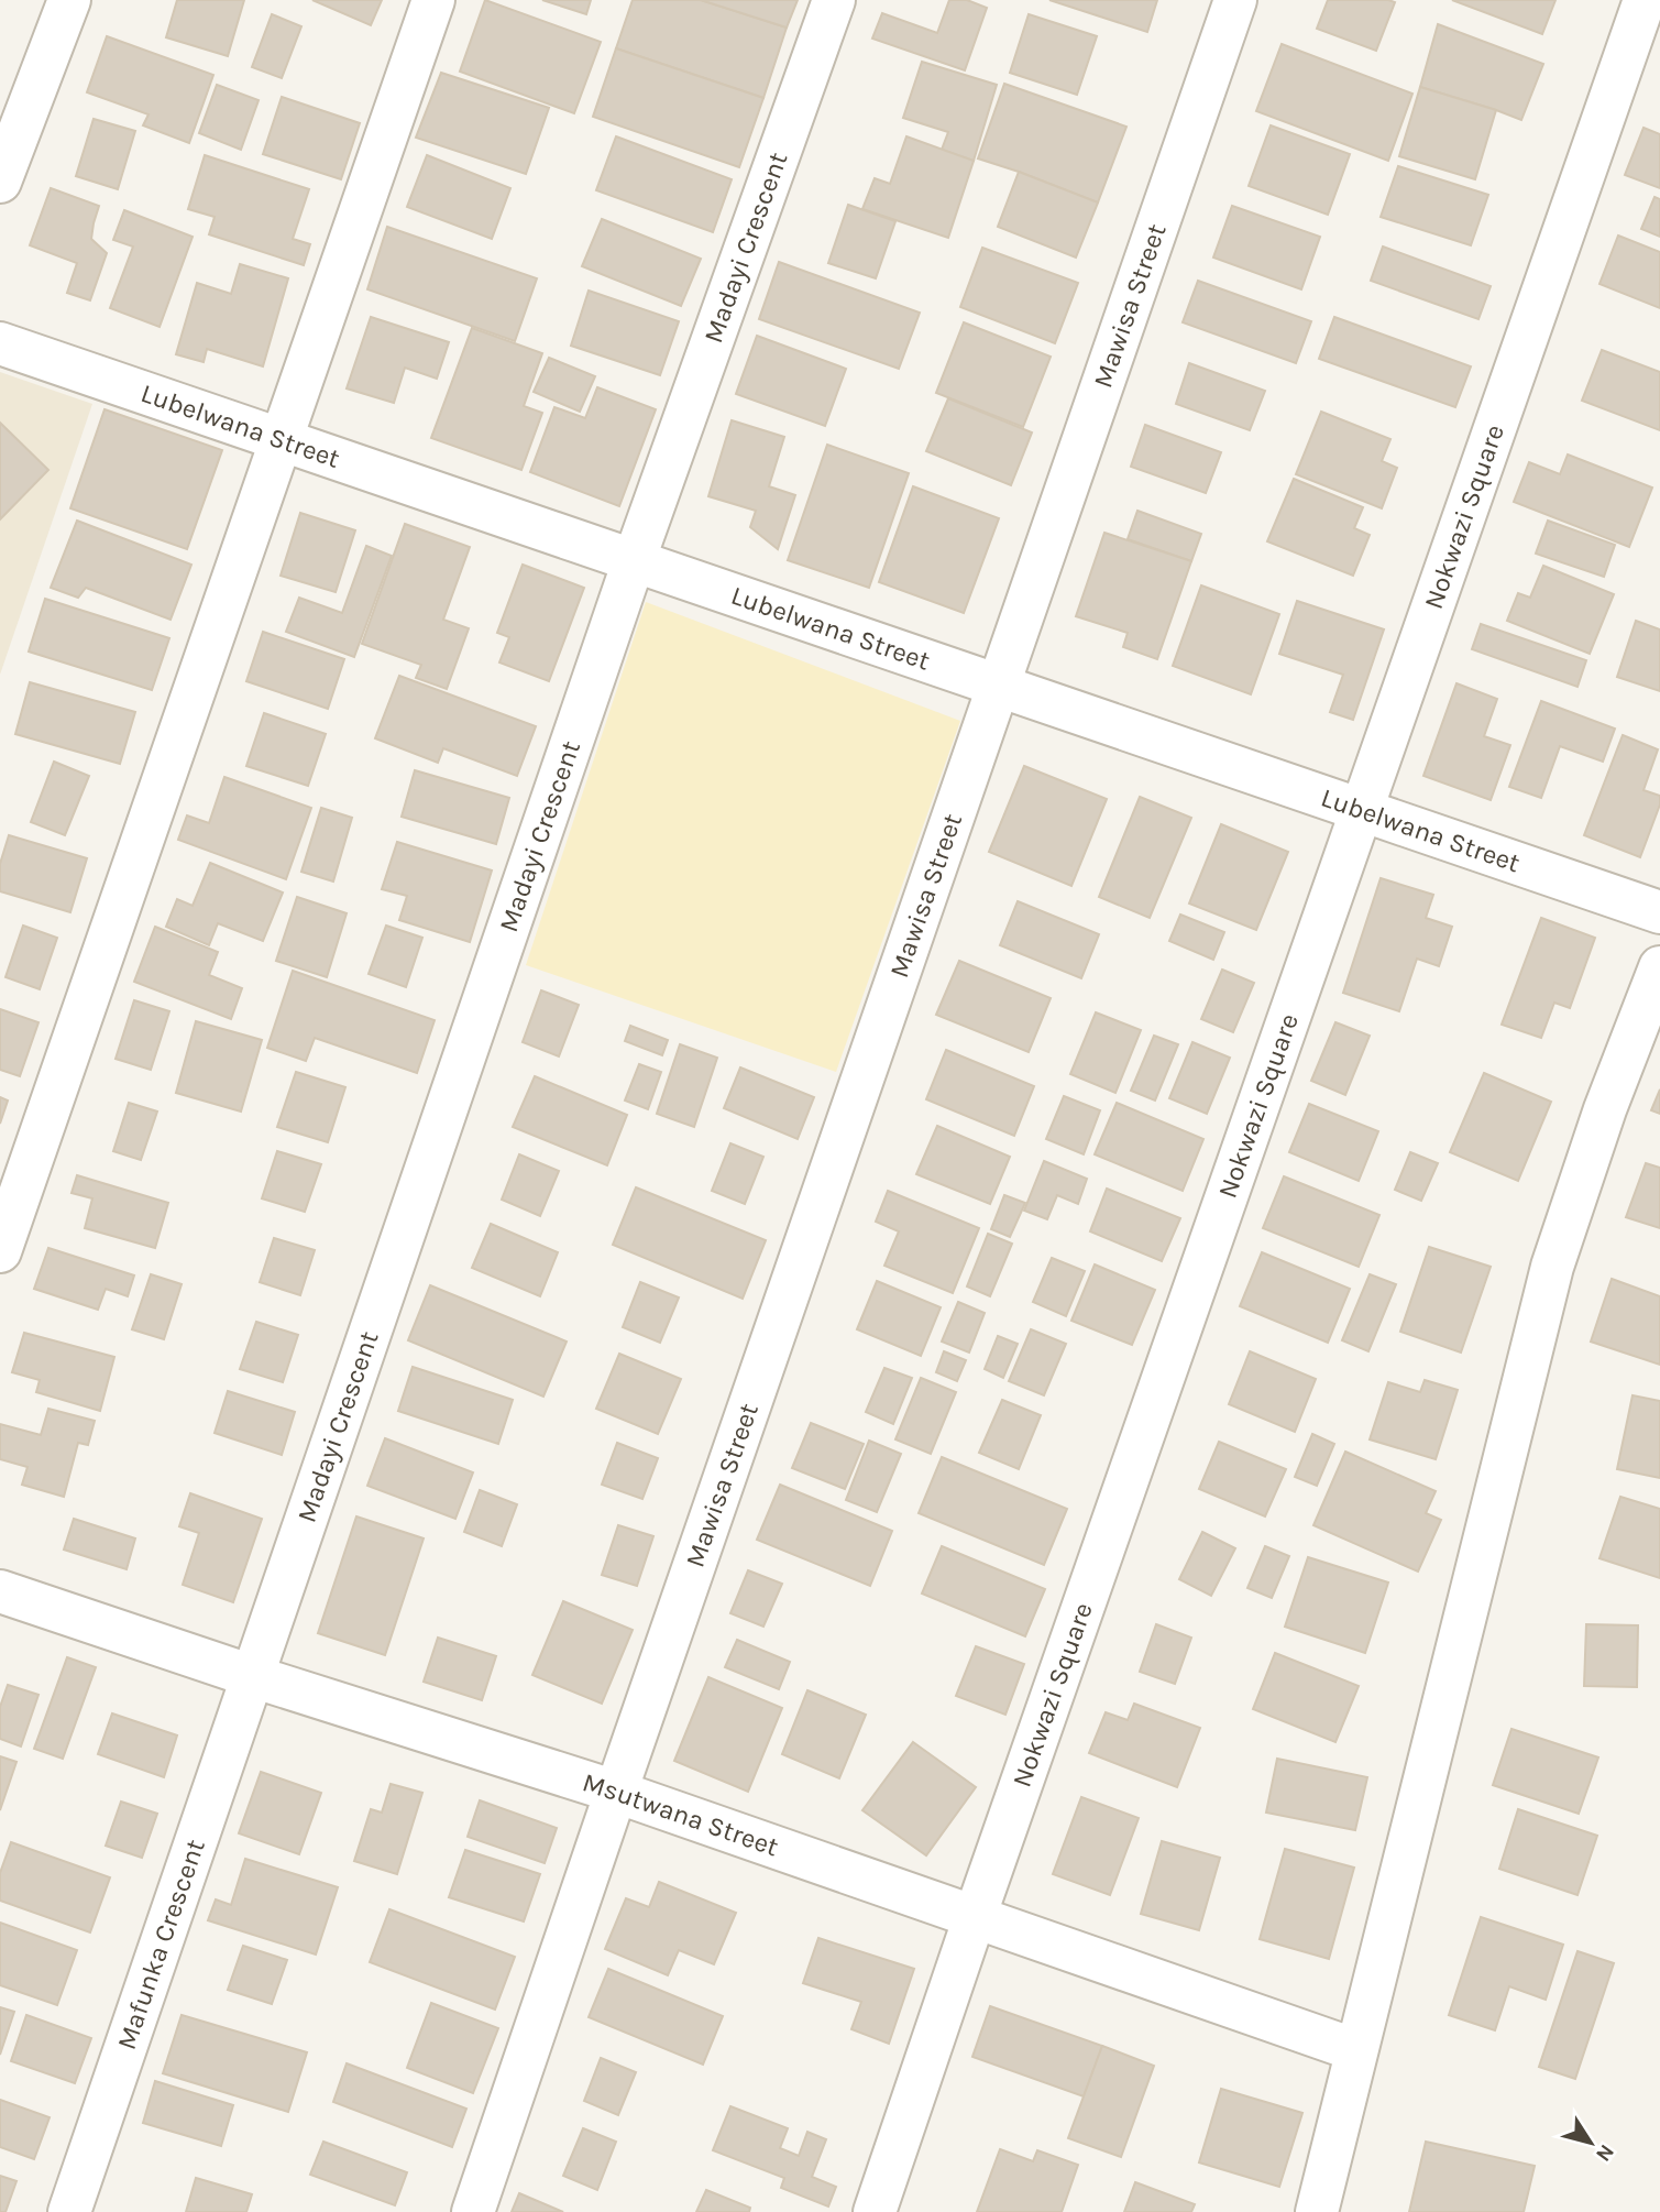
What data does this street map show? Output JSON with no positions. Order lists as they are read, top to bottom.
{
  "streets": {
    "street": [
      "Madayi Crescent",
      "Mawisa Street",
      "Lubelwana Street",
      "Nokwazi Square",
      "Msutwana Street",
      "Mafunka Crescent"
    ]
  },
  "crossings": [
    ["Madayi Crescent", "Lubelwana Street"],
    ["Madayi Crescent", "Msutwana Street"],
    ["Madayi Crescent", "Mafunka Crescent"],
    ["Mawisa Street", "Lubelwana Street"],
    ["Mawisa Street", "Msutwana Street"],
    ["Lubelwana Street", "Nokwazi Square"],
    ["Nokwazi Square", "Msutwana Street"],
    ["Msutwana Street", "Mafunka Crescent"]
  ],
  "north": "bottom right"
}
